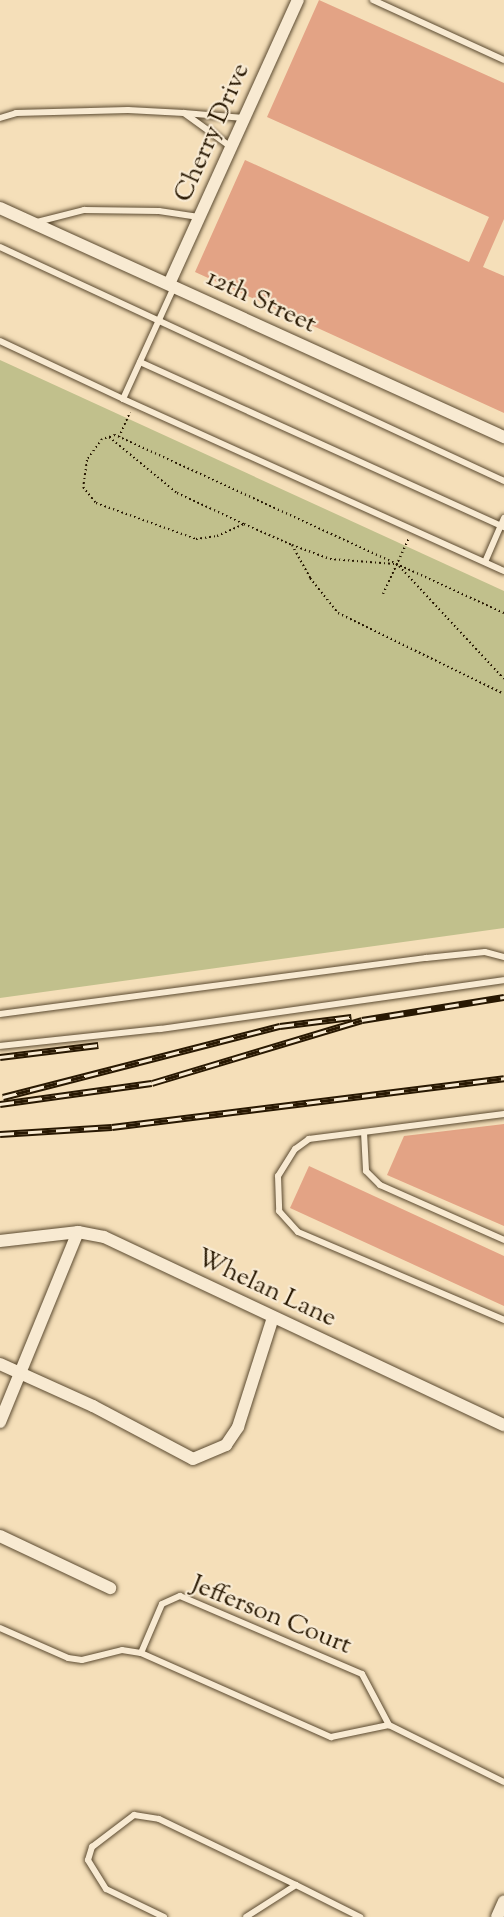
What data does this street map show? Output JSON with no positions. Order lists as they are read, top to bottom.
{
  "streets": {
    "street": ["Cherry Drive", "12th Street", "Whelan Lane"],
    "lane": ["Jefferson Court"]
  },
  "crossings": [
    ["Cherry Drive", "12th Street"]
  ]
}
